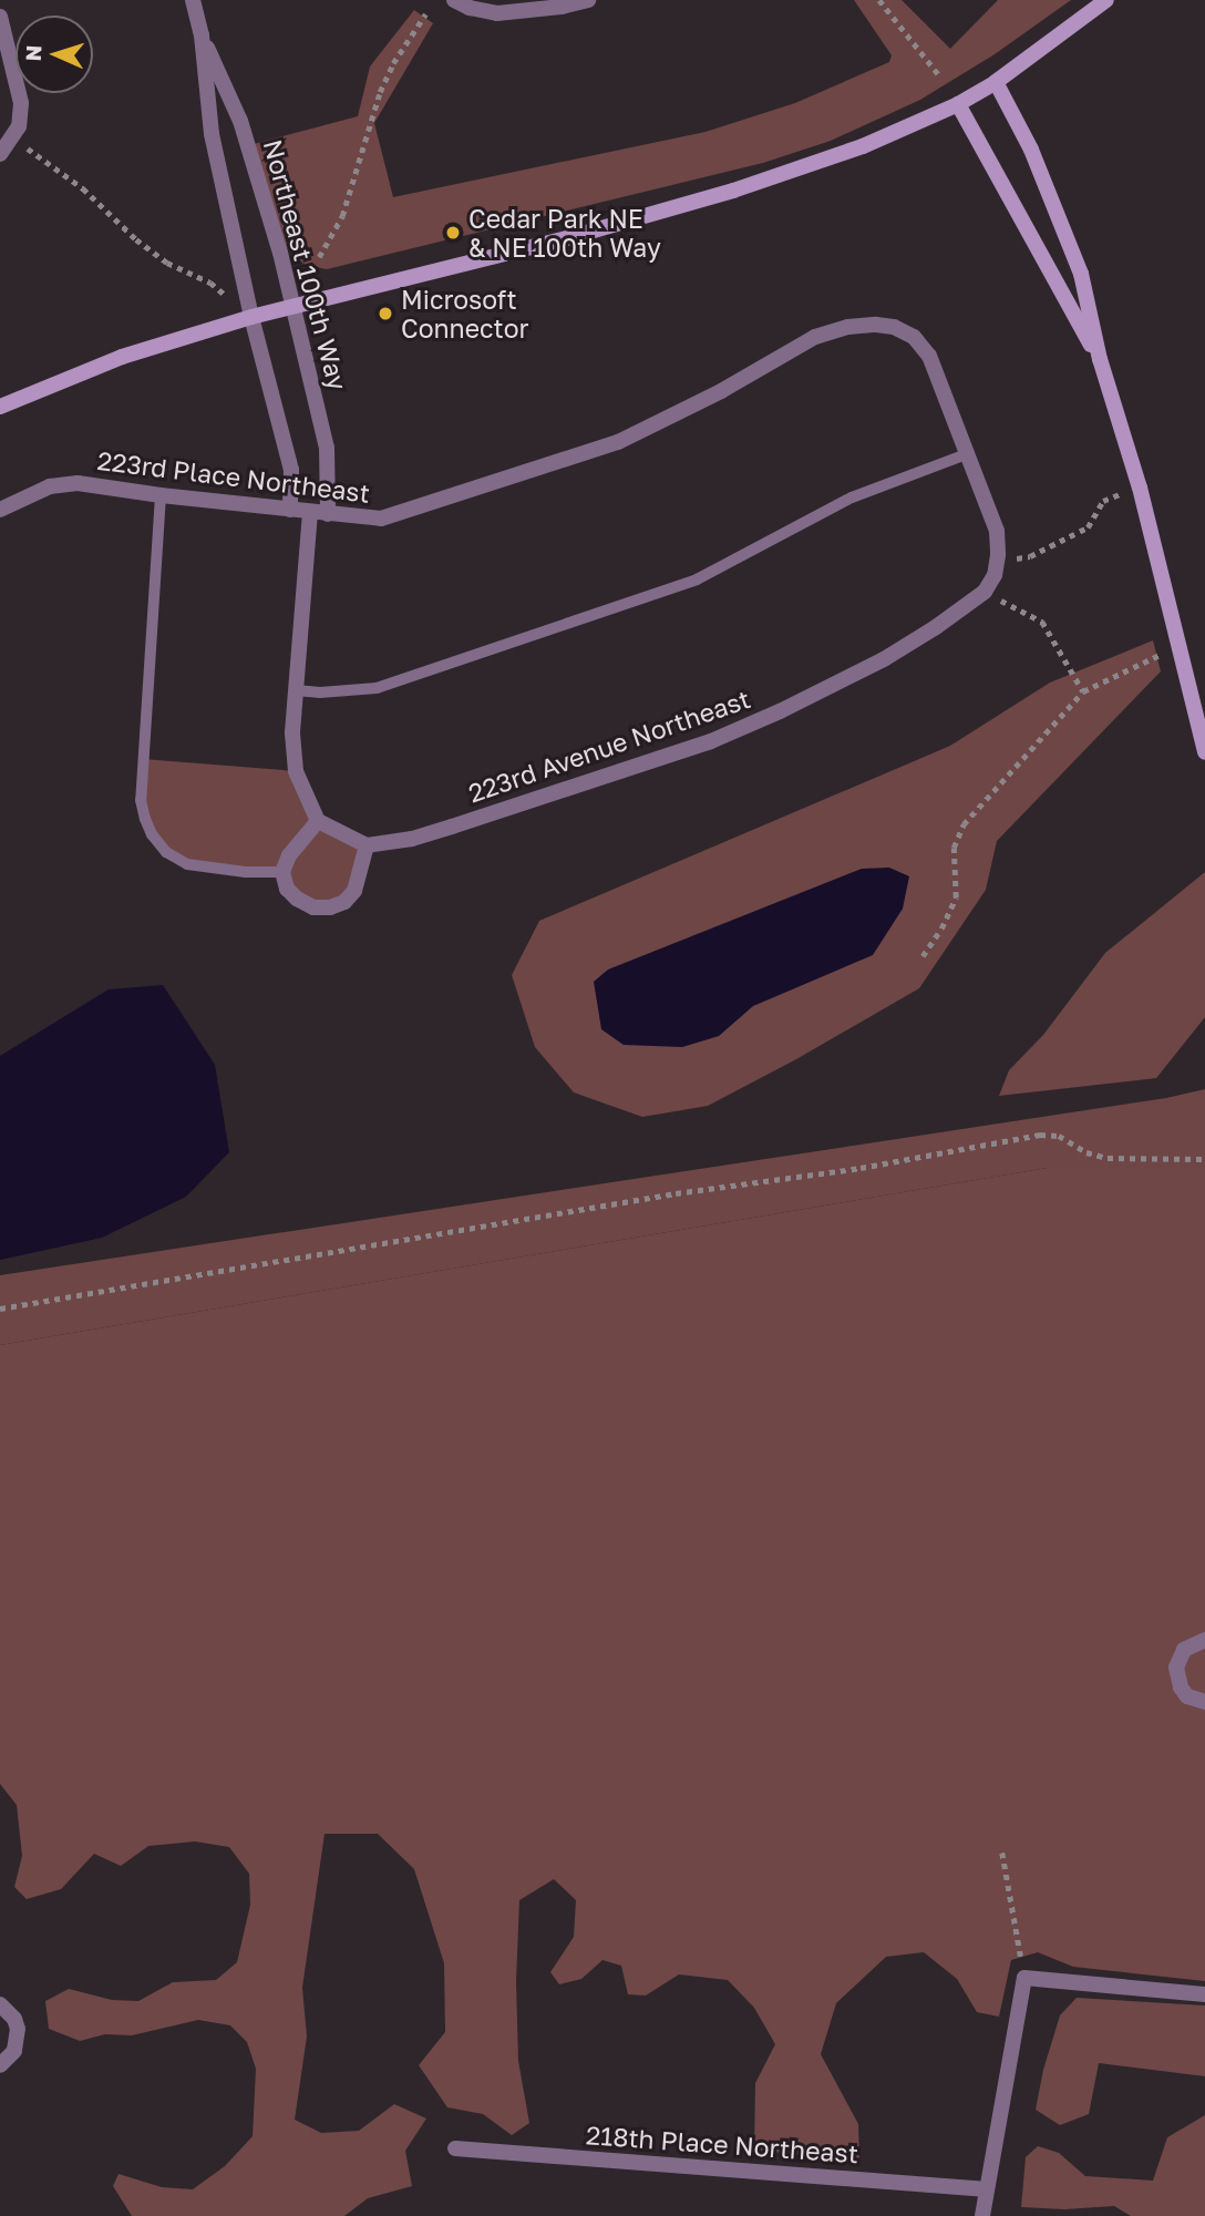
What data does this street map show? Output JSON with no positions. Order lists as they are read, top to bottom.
{
  "streets": {
    "street": [
      "Northeast 100th Way",
      "223rd Place Northeast",
      "223rd Avenue Northeast",
      "218th Place Northeast"
    ]
  },
  "crossings": [
    ["Northeast 100th Way", "223rd Place Northeast"]
  ],
  "places": ["Cedar Park NE & NE 100th Way", "Microsoft Connector"],
  "north": "left"
}
